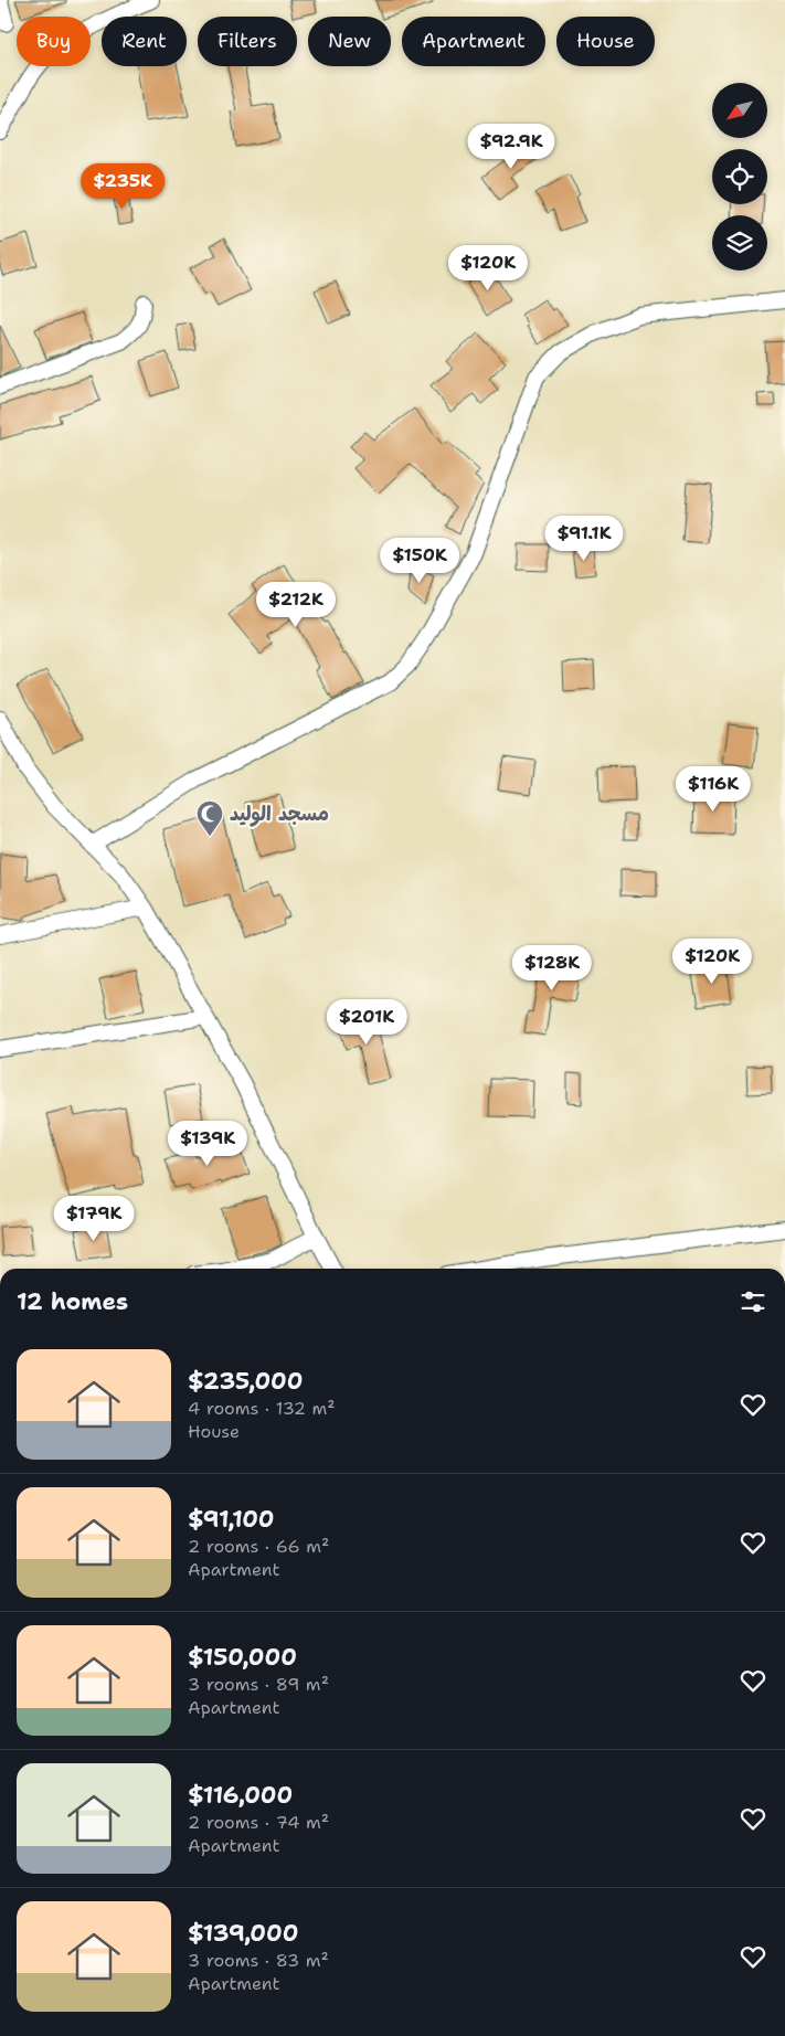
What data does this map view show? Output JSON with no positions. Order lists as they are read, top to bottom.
{
  "places": {
    "mosque": ["مسجد الوليد"]
  },
  "north": "bottom left",
  "page": {
    "chip": [
      "Buy",
      "Rent",
      "Filters",
      "New",
      "Apartment",
      "House"
    ],
    "price": [
      "$92.9K",
      "$235K",
      "$120K",
      "$91.1K",
      "$150K",
      "$212K",
      "$116K",
      "$120K",
      "$128K",
      "$201K",
      "$139K",
      "$179K"
    ],
    "heading": "12 homes",
    "list": [
      {
        "name": "$235,000",
        "note": "4 rooms · 132 m² · House"
      },
      {
        "name": "$91,100",
        "note": "2 rooms · 66 m² · Apartment"
      },
      {
        "name": "$150,000",
        "note": "3 rooms · 89 m² · Apartment"
      },
      {
        "name": "$116,000",
        "note": "2 rooms · 74 m² · Apartment"
      },
      {
        "name": "$139,000",
        "note": "3 rooms · 83 m² · Apartment"
      }
    ]
  }
}
